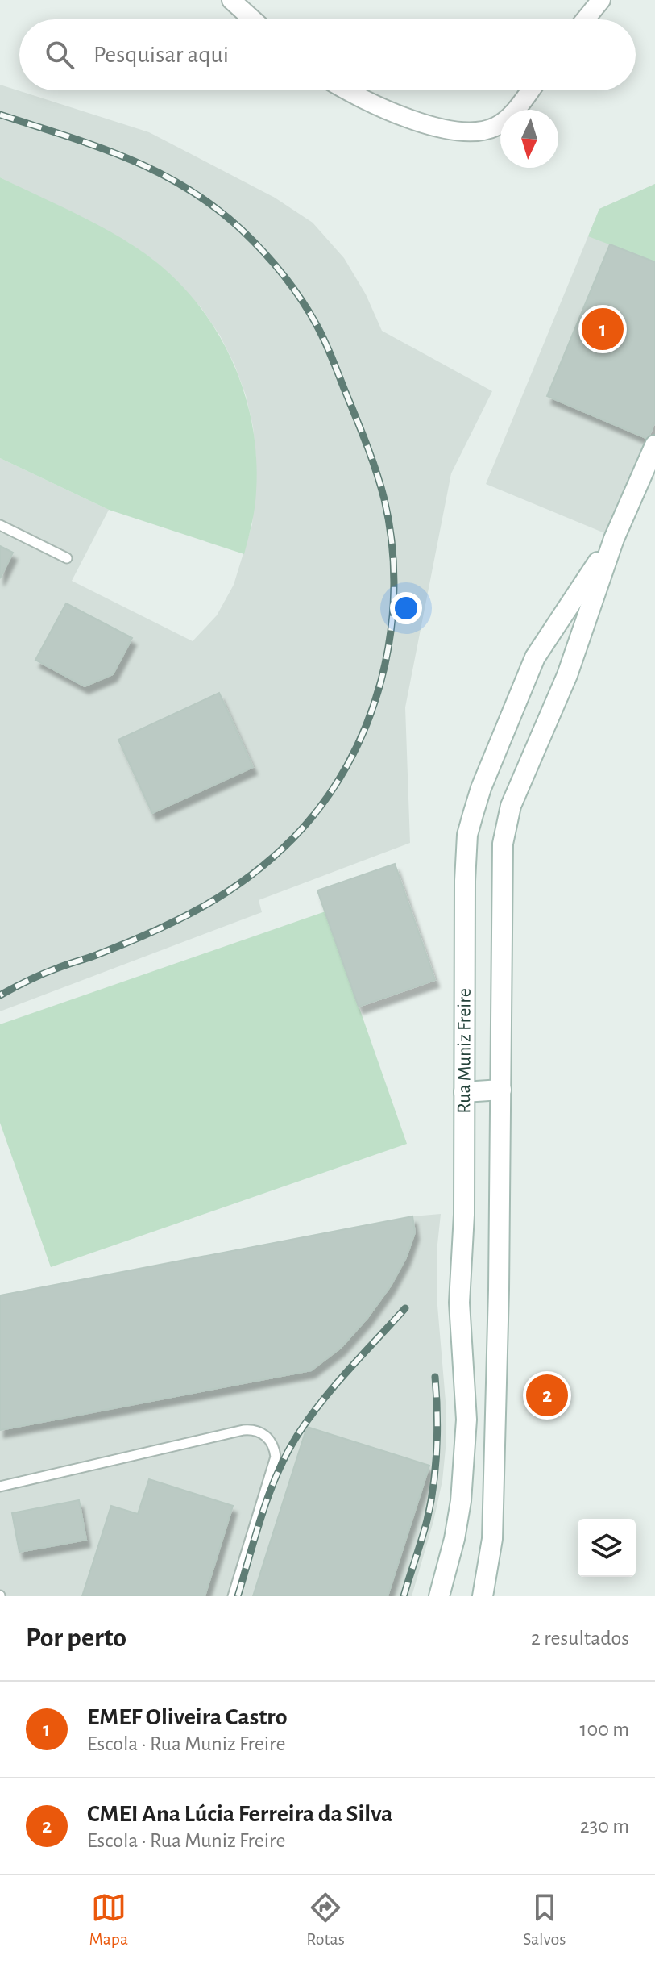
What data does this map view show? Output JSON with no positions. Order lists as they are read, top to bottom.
{
  "streets": {
    "street": ["Rua Muniz Freire"]
  },
  "north": "bottom",
  "page": {
    "search": "Pesquisar aqui",
    "pins": ["1", "2"],
    "heading": ["Por perto", "2 resultados"],
    "list": [
      {
        "mark": "1",
        "name": "EMEF Oliveira Castro",
        "note": "Escola · Rua Muniz Freire",
        "value": "100 m"
      },
      {
        "mark": "2",
        "name": "CMEI Ana Lúcia Ferreira da Silva",
        "note": "Escola · Rua Muniz Freire",
        "value": "230 m"
      }
    ],
    "nav": ["Mapa", "Rotas", "Salvos"]
  }
}
